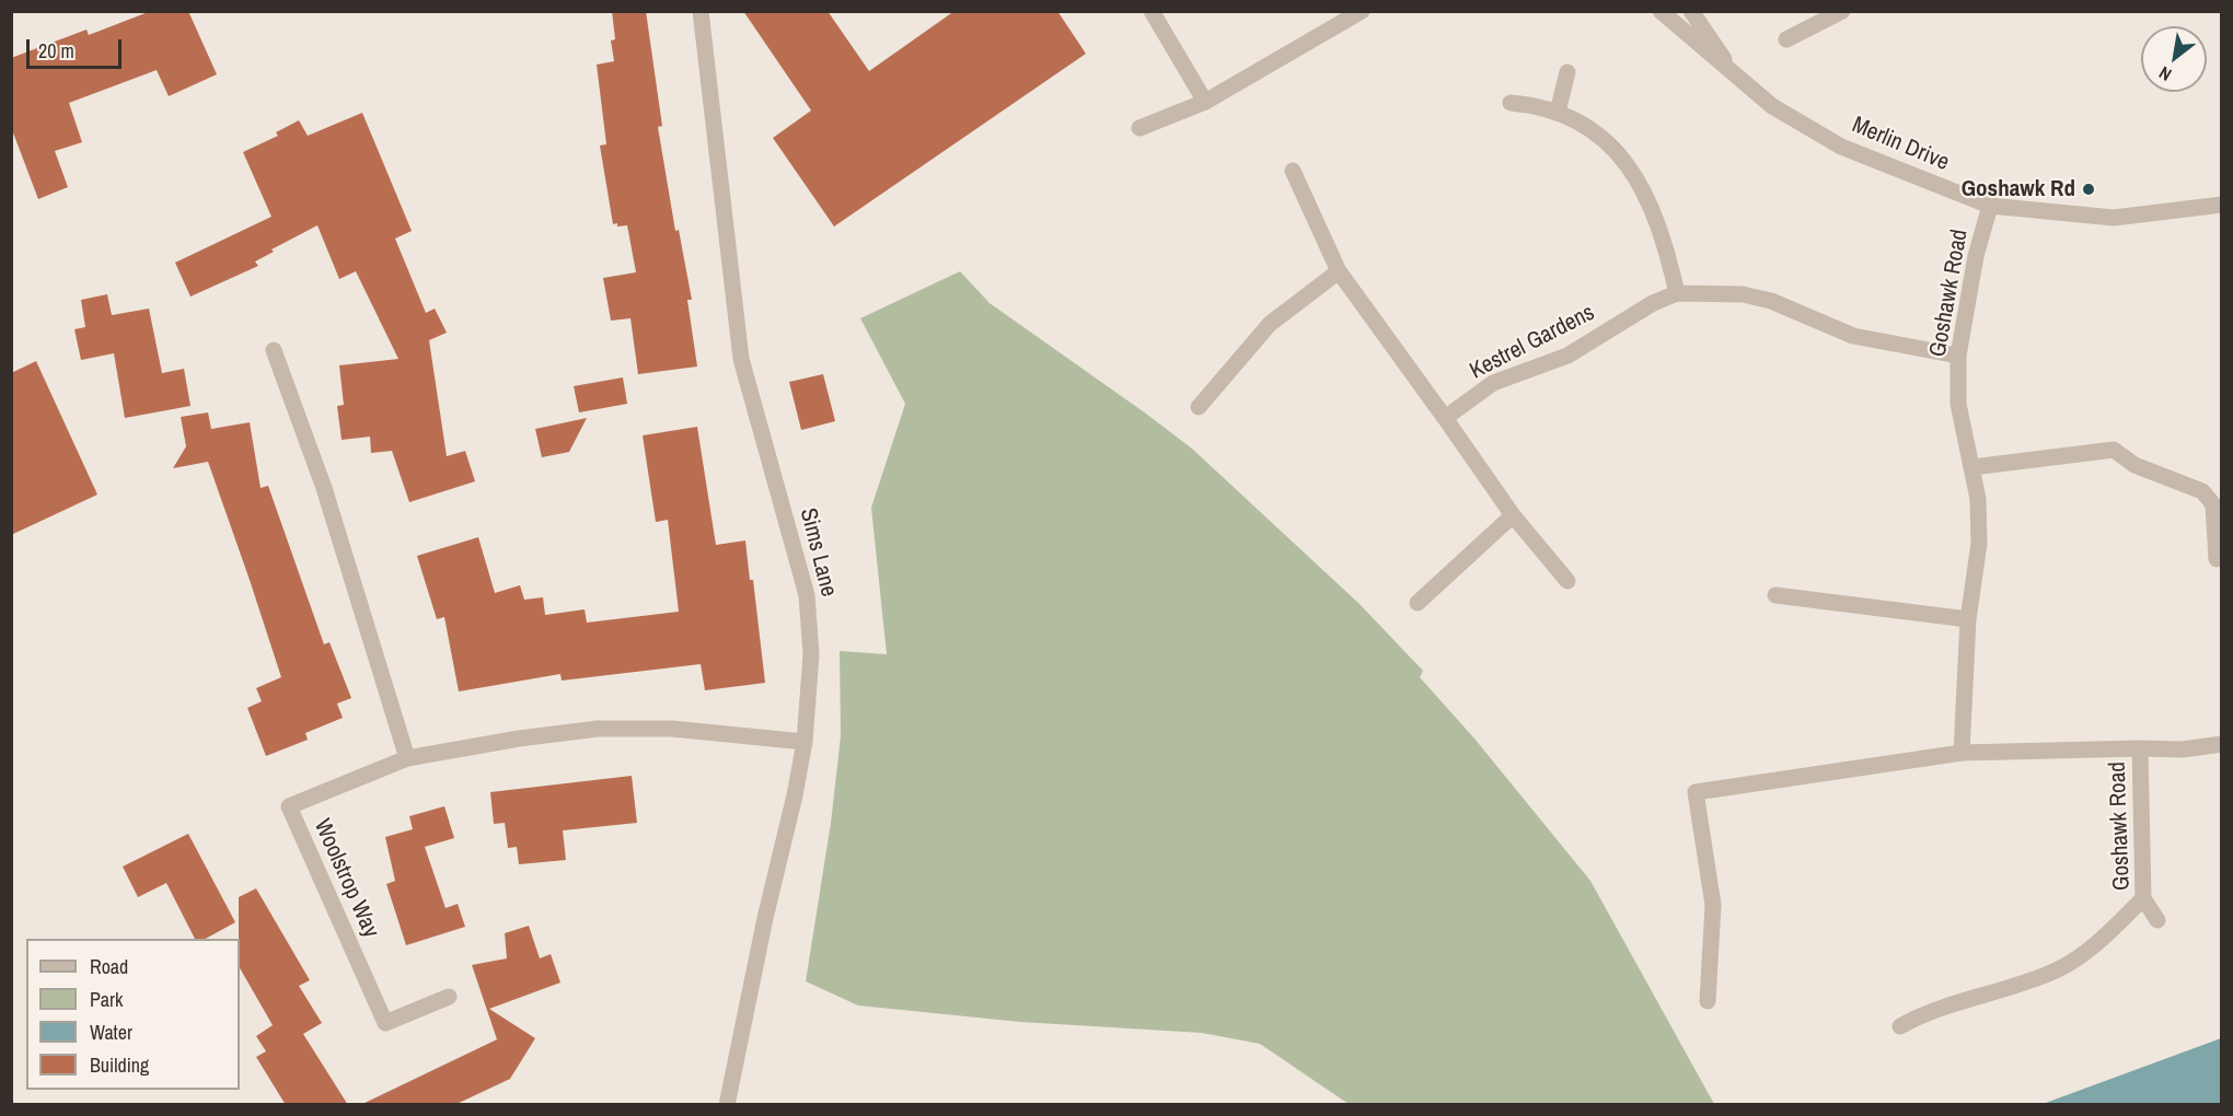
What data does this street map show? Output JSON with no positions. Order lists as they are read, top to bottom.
{
  "streets": {
    "street": [
      "Merlin Drive",
      "Goshawk Road",
      "Kestrel Gardens",
      "Sims Lane",
      "Woolstrop Way"
    ]
  },
  "crossings": [
    ["Merlin Drive", "Goshawk Road"],
    ["Goshawk Road", "Kestrel Gardens"],
    ["Sims Lane", "Woolstrop Way"]
  ],
  "places": ["Goshawk Rd"],
  "legend": [
    "Road",
    "Park",
    "Water",
    "Building"
  ],
  "scale_bar": "20 m",
  "north": "bottom left"
}
